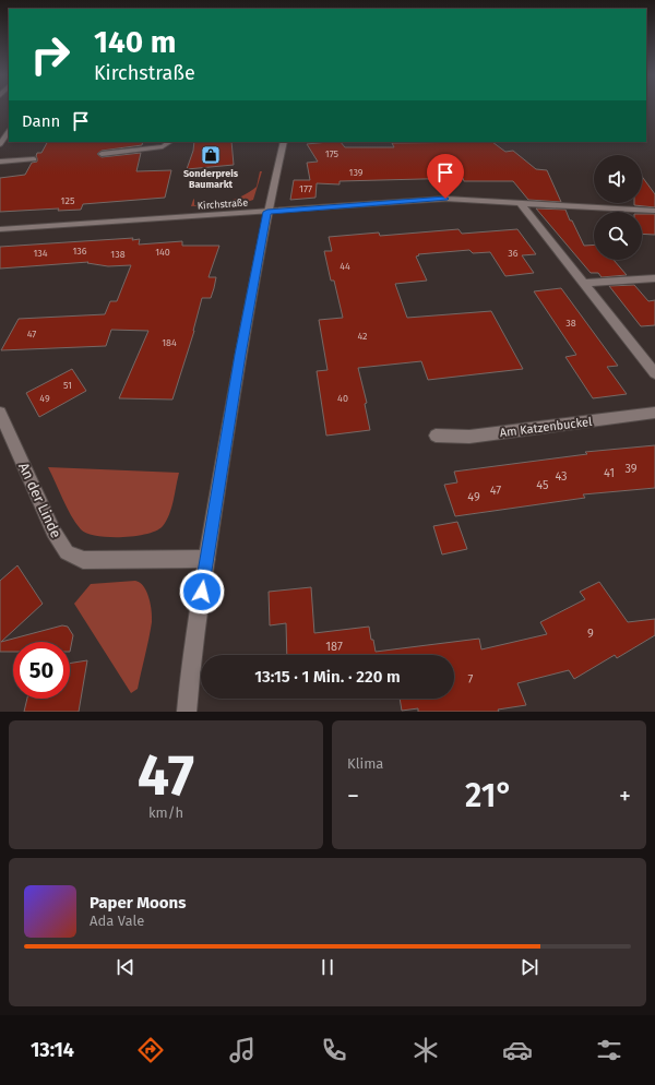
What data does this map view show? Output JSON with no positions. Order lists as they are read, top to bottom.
{
  "streets": {
    "street": ["Kirchstraße", "Am Katzenbuckel", "An der Linde"]
  },
  "places": {
    "shop": ["Sonderpreis Baumarkt"]
  },
  "house_numbers": [
    "175",
    "139",
    "177",
    "125",
    "136",
    "140",
    "134",
    "36",
    "138",
    "44",
    "38",
    "47",
    "42",
    "184",
    "51",
    "49",
    "40",
    "39",
    "41",
    "43",
    "45",
    "47",
    "49",
    "9",
    "187",
    "7"
  ],
  "page": {
    "turn": ["140 m", "Kirchstraße"],
    "then": "Dann",
    "limit": "50",
    "trip": "13:15 · 1 Min. · 220 m",
    "tile": [
      ["47", "km/h"],
      "Klima"
    ],
    "heat": ["−", "21°", "+"],
    "song": ["Paper Moons", "Ada Vale"],
    "tabs": "13:14"
  }
}
